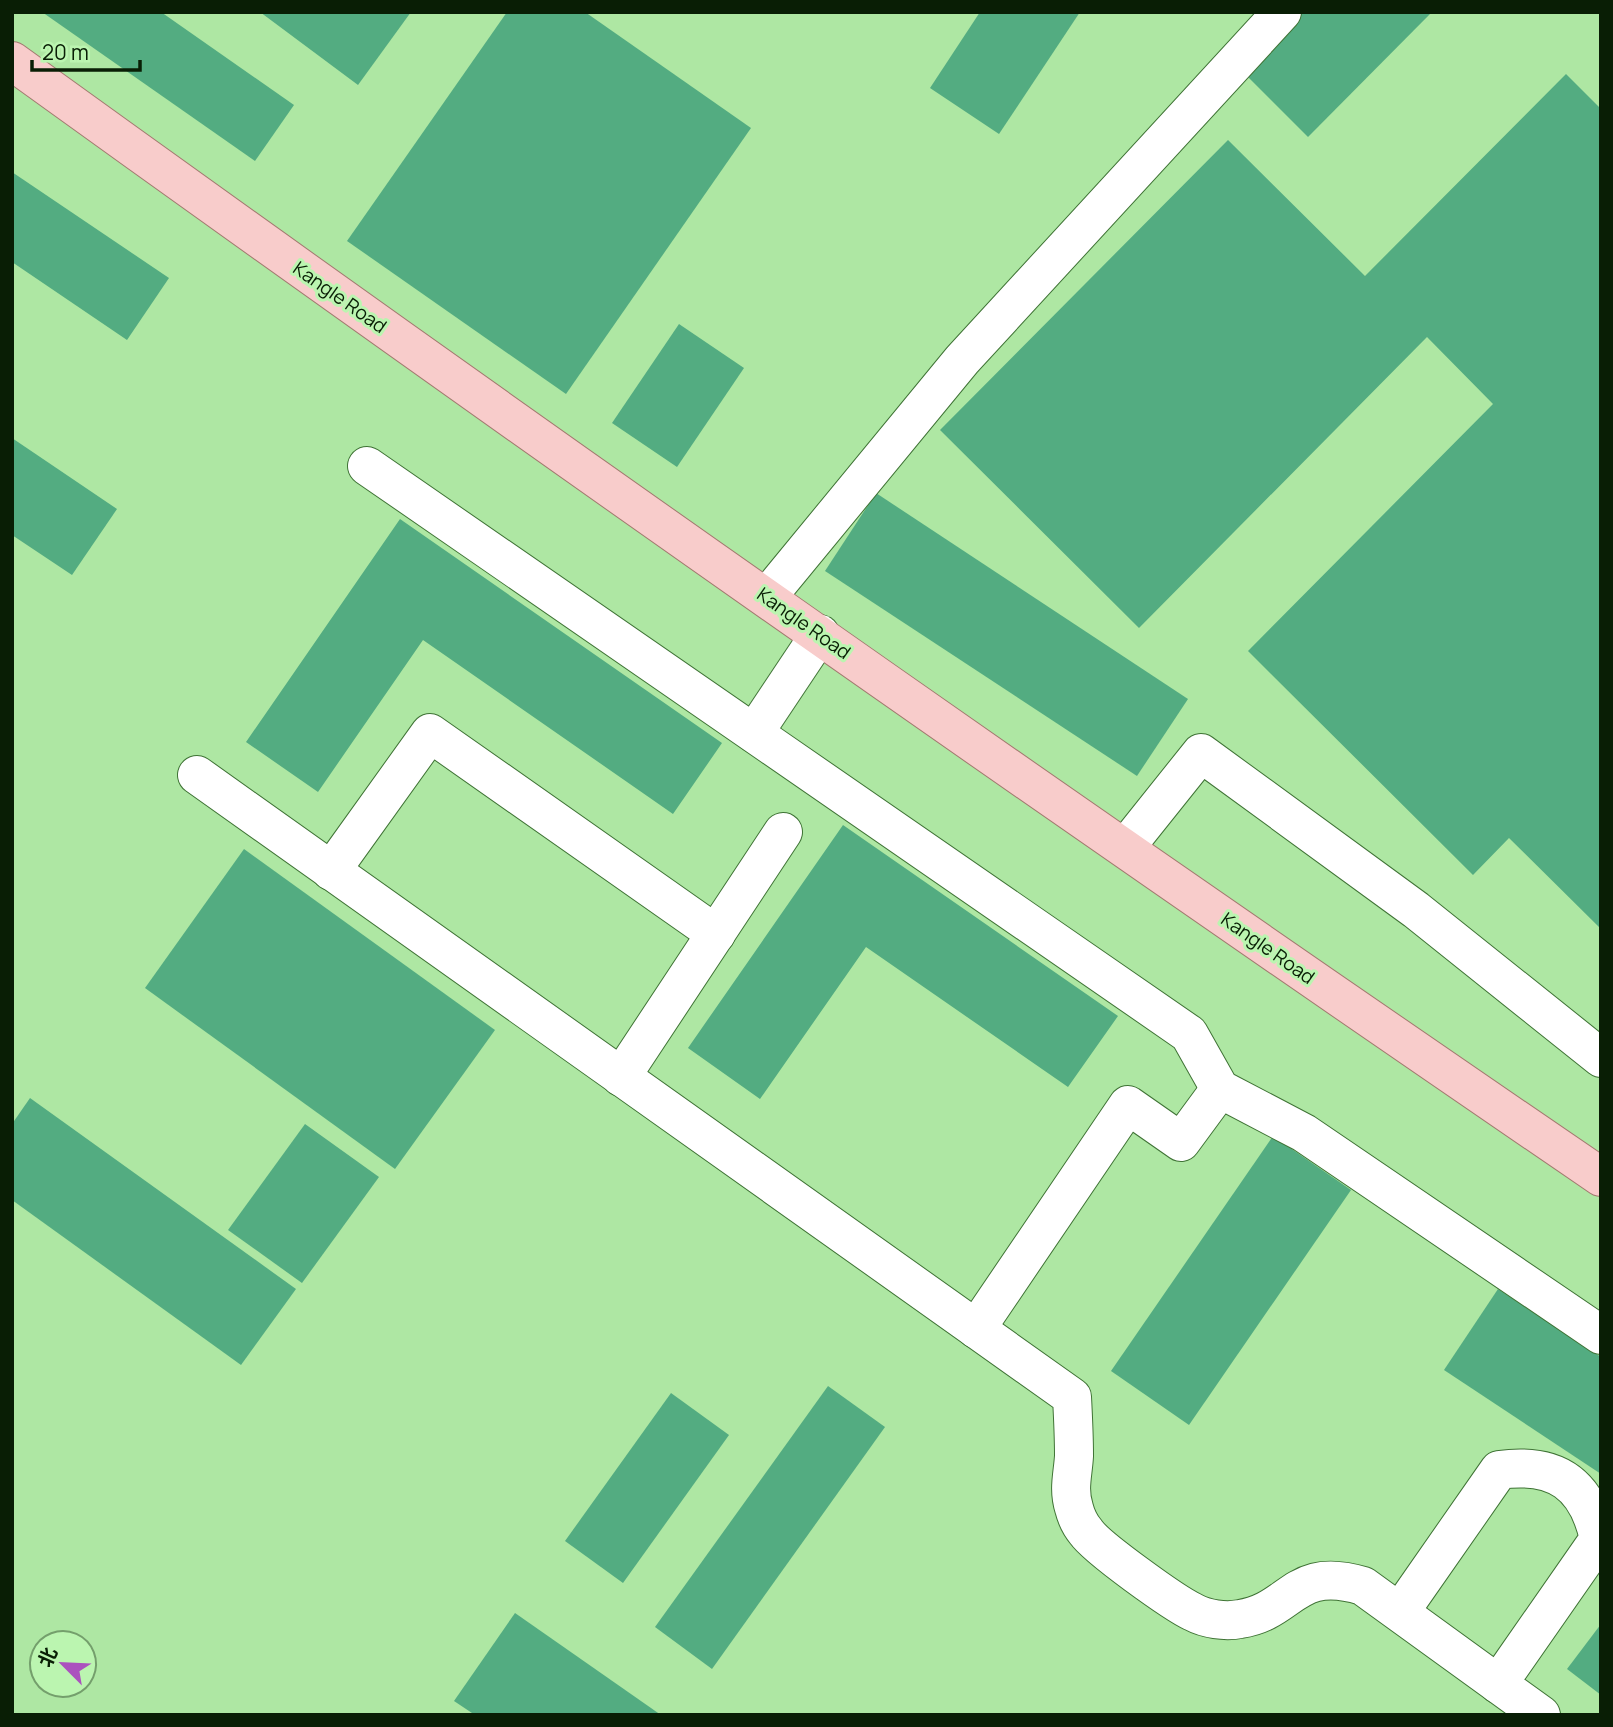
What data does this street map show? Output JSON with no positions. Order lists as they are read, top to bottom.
{
  "streets": {
    "main road": ["Kangle Road"]
  },
  "scale_bar": "20 m",
  "north": "top left"
}
